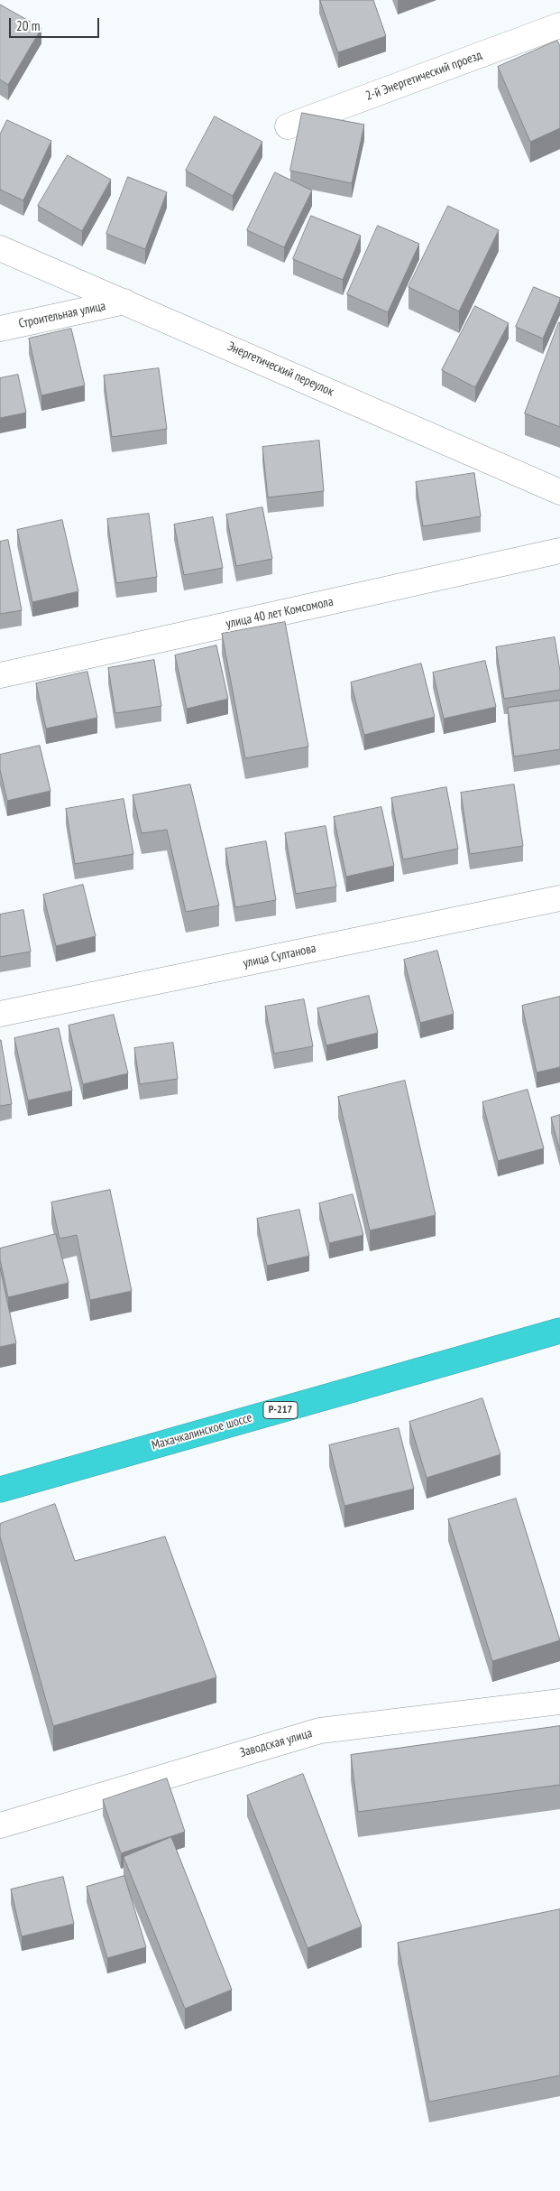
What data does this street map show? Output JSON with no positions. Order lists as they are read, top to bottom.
{
  "streets": {
    "highway": ["Р-217", "Махачкалинское шоссе"],
    "street": [
      "2-й Энергетический проезд",
      "Строительная улица",
      "Энергетический переулок",
      "улица 40 лет Комсомола",
      "улица Султанова",
      "Заводская улица"
    ]
  },
  "crossings": [
    ["Строительная улица", "Энергетический переулок"]
  ],
  "scale_bar": "20 m"
}
